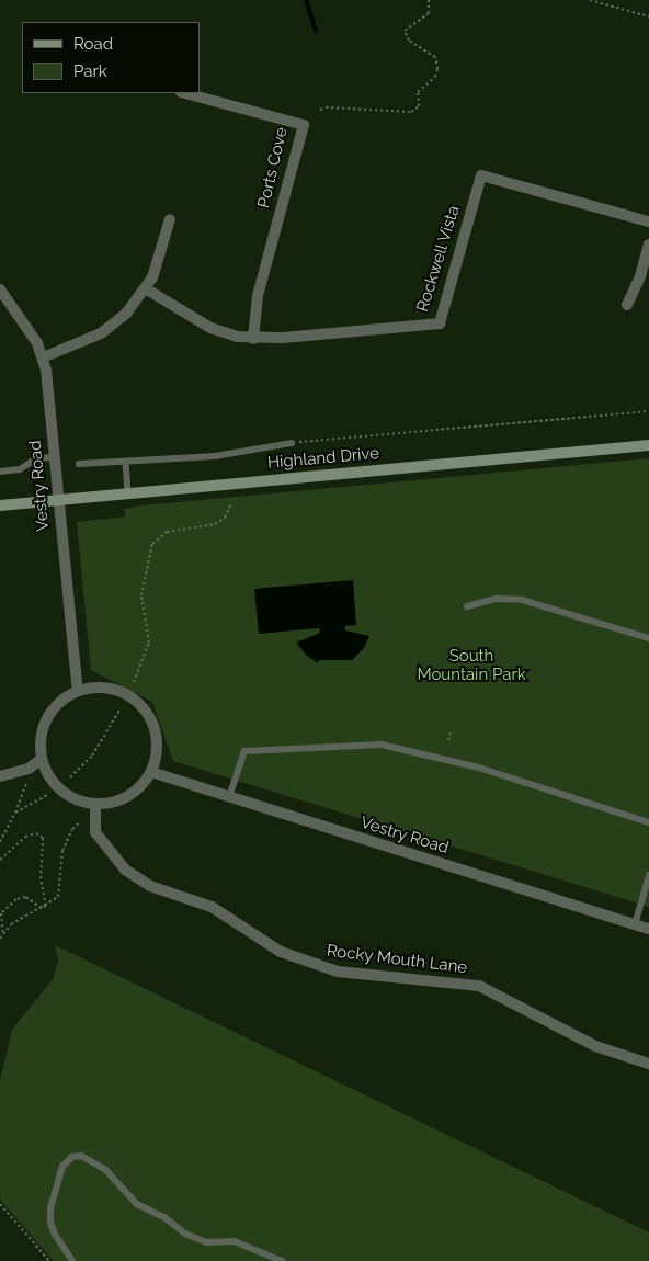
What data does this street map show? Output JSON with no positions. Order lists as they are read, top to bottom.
{
  "streets": {
    "main road": ["Highland Drive"],
    "street": [
      "Ports Cove",
      "Rockwell Vista",
      "Vestry Road",
      "Rocky Mouth Lane"
    ]
  },
  "crossings": [
    ["Ports Cove", "Rockwell Vista"],
    ["Highland Drive", "Vestry Road"],
    ["Vestry Road", "Rocky Mouth Lane"]
  ],
  "parks": ["South Mountain Park"],
  "legend": ["Road", "Park"]
}
